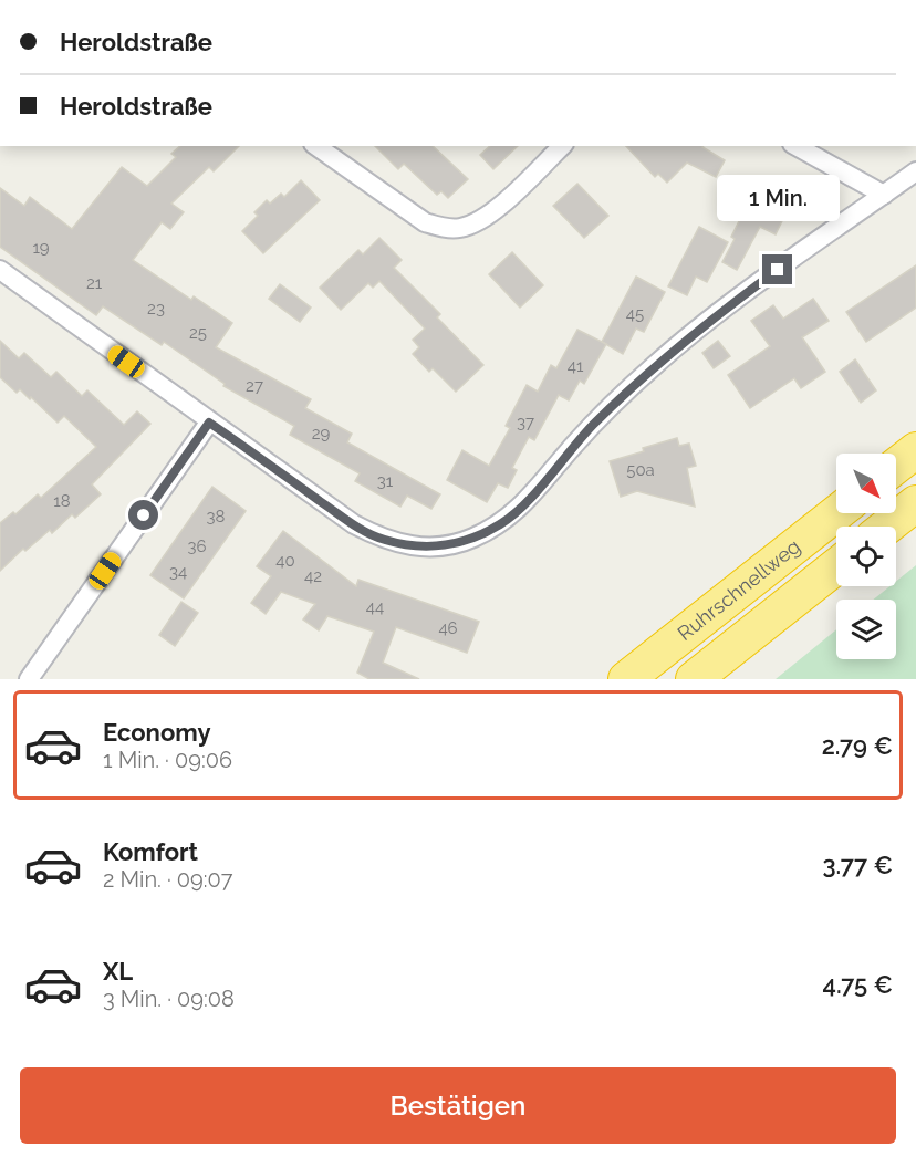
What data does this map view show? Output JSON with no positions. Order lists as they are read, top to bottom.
{
  "streets": {
    "highway": ["Ruhrschnellweg"]
  },
  "house_numbers": [
    "19",
    "21",
    "23",
    "45",
    "25",
    "41",
    "27",
    "37",
    "29",
    "50a",
    "31",
    "18",
    "38",
    "36",
    "40",
    "34",
    "42",
    "44",
    "46"
  ],
  "north": "bottom right",
  "page": {
    "banner": ["Heroldstraße", "Heroldstraße"],
    "bubble": "1 Min.",
    "list": [
      {
        "name": "Economy",
        "note": "1 Min. · 09:06",
        "value": "2.79 €"
      },
      {
        "name": "Komfort",
        "note": "2 Min. · 09:07",
        "value": "3.77 €"
      },
      {
        "name": "XL",
        "note": "3 Min. · 09:08",
        "value": "4.75 €"
      }
    ],
    "buttons": "Bestätigen"
  }
}
